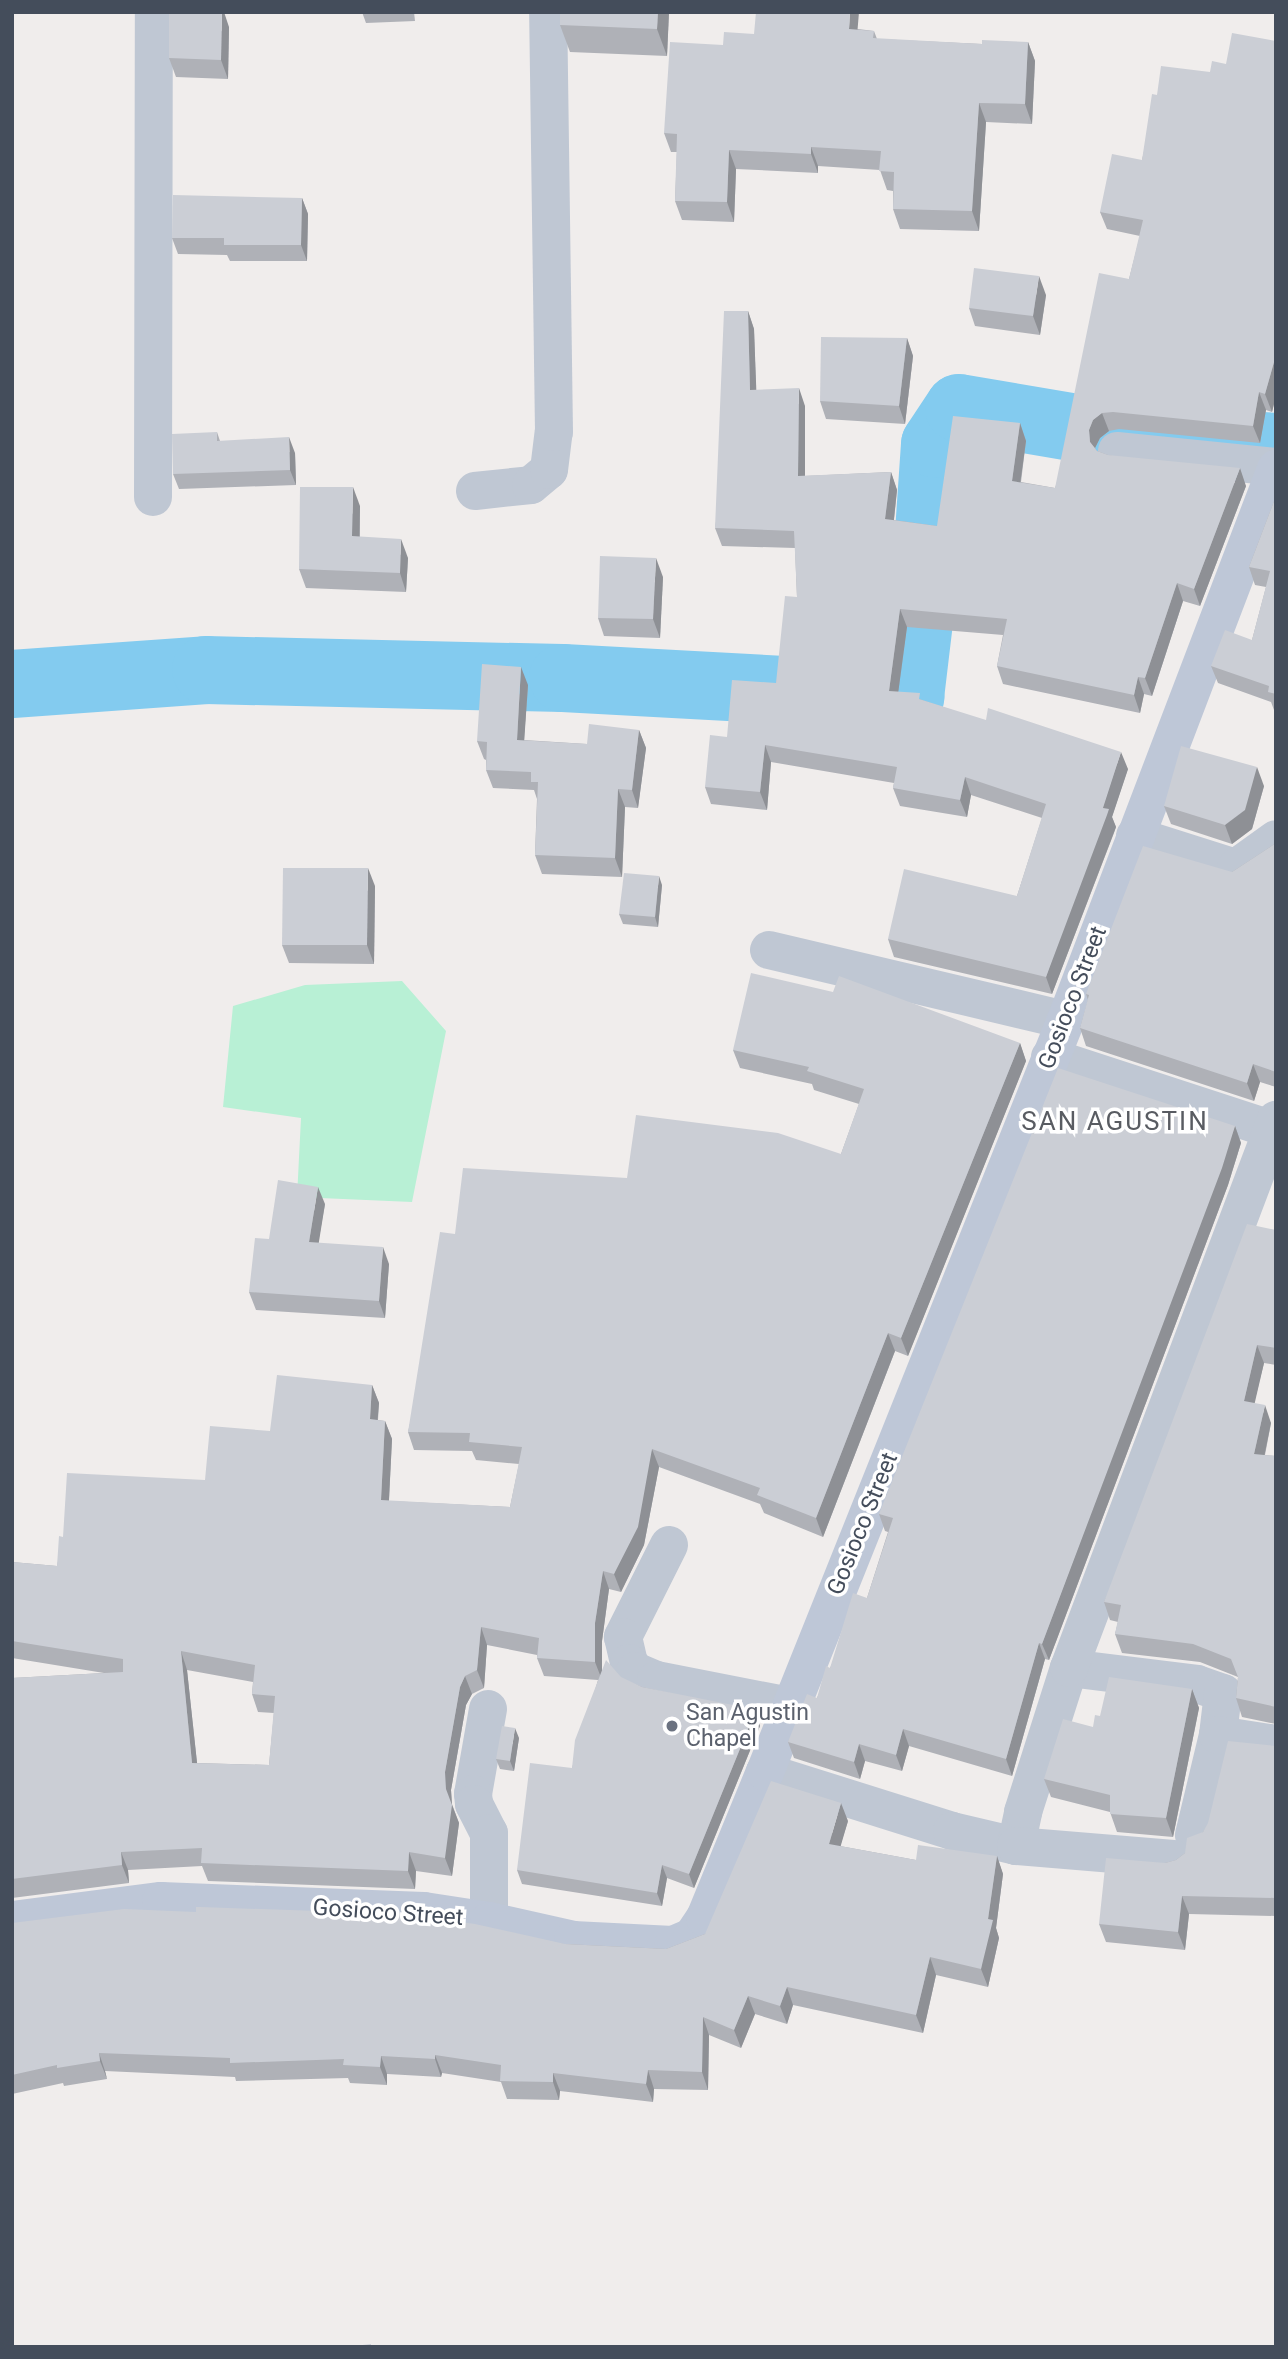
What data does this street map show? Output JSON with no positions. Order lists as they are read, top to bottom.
{
  "streets": {
    "street": ["Gosioco Street"]
  },
  "districts": ["SAN AGUSTIN"],
  "places": ["San Agustin Chapel"]
}
